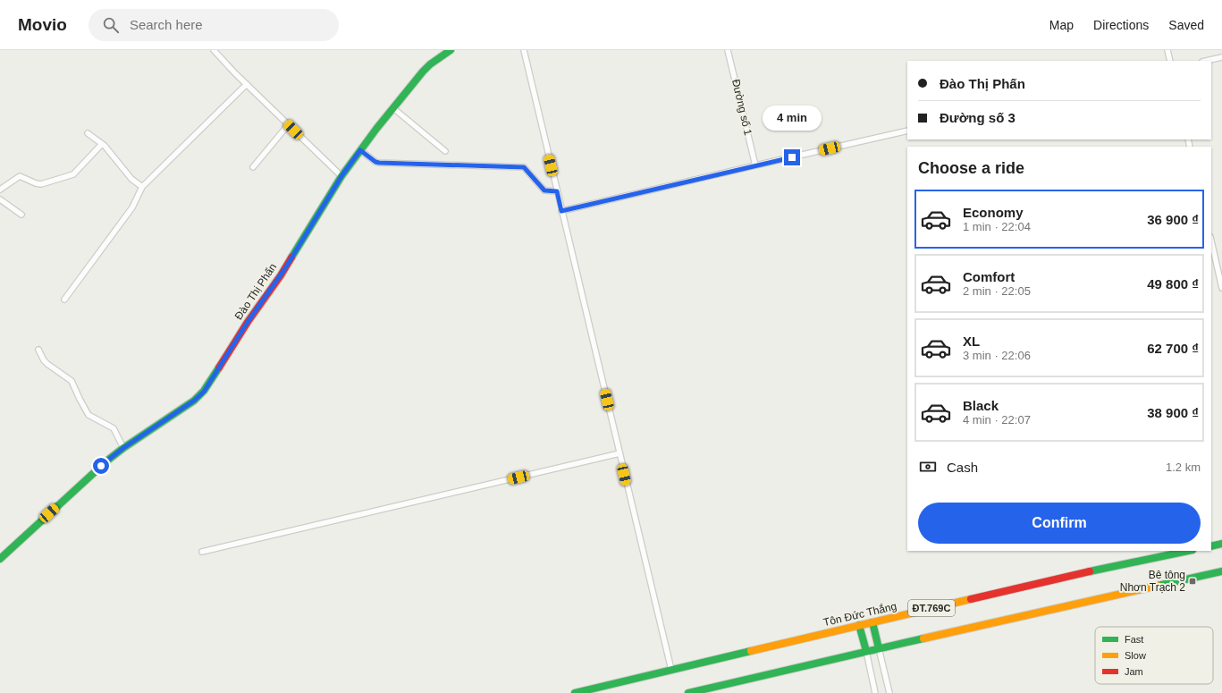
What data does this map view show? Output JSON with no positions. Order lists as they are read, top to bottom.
{
  "streets": {
    "main road": ["Đào Thị Phấn", "ĐT.769C", "Tôn Đức Thắng"],
    "street": ["Đường số 1"]
  },
  "places": {
    "transit": ["Bê tông Nhơn Trạch 2"]
  },
  "legend": ["Fast", "Slow", "Jam"],
  "page": {
    "header": "Movio",
    "search": "Search here",
    "nav": ["Map", "Directions", "Saved"],
    "banner": ["Đào Thị Phấn", "Đường số 3"],
    "bubble": "4 min",
    "heading": "Choose a ride",
    "list": [
      {
        "name": "Economy",
        "note": "1 min · 22:04",
        "value": "36 900 ₫"
      },
      {
        "name": "Comfort",
        "note": "2 min · 22:05",
        "value": "49 800 ₫"
      },
      {
        "name": "XL",
        "note": "3 min · 22:06",
        "value": "62 700 ₫"
      },
      {
        "name": "Black",
        "note": "4 min · 22:07",
        "value": "38 900 ₫"
      }
    ],
    "pay": ["Cash", "1.2 km"],
    "buttons": "Confirm"
  }
}
